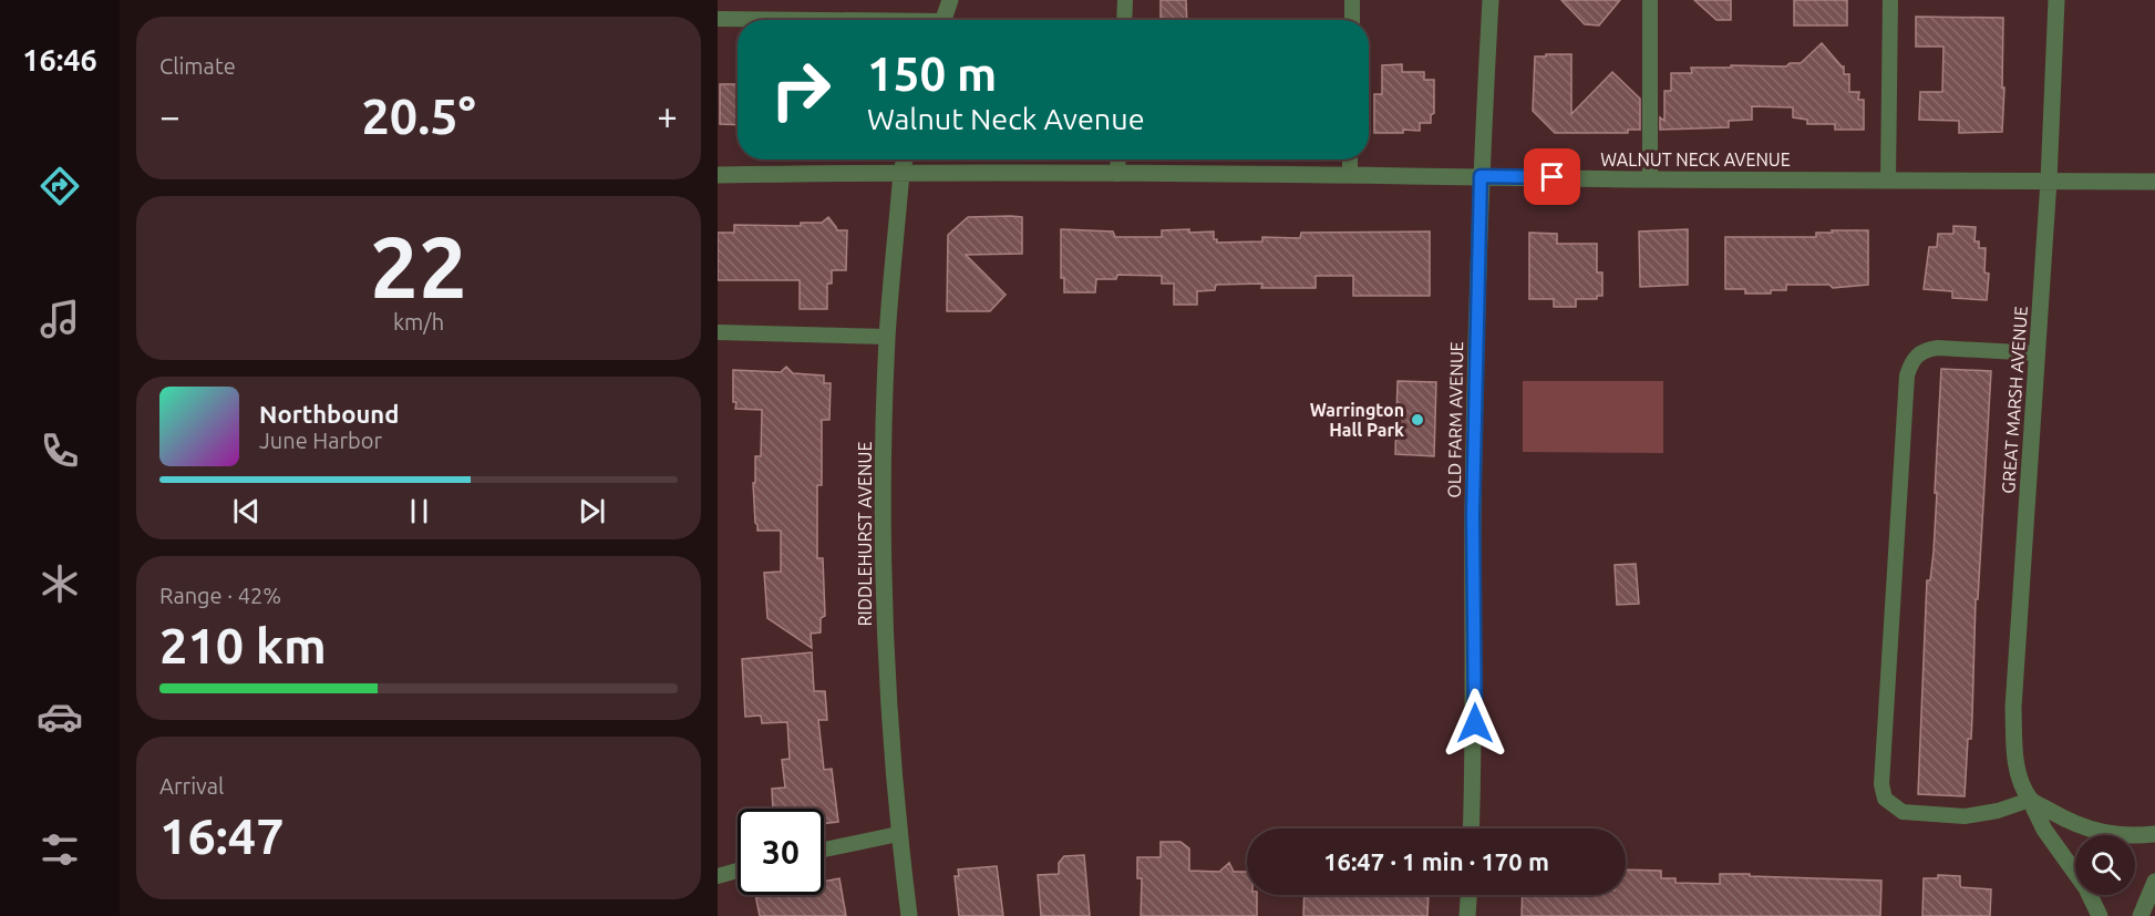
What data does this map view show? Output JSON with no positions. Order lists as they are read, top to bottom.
{
  "streets": {
    "street": [
      "WALNUT NECK AVENUE",
      "GREAT MARSH AVENUE",
      "OLD FARM AVENUE",
      "RIDDLEHURST AVENUE"
    ]
  },
  "crossings": [
    ["WALNUT NECK AVENUE", "GREAT MARSH AVENUE"],
    ["WALNUT NECK AVENUE", "OLD FARM AVENUE"],
    ["WALNUT NECK AVENUE", "RIDDLEHURST AVENUE"]
  ],
  "places": ["Warrington Hall Park"],
  "page": {
    "tabs": "16:46",
    "tile": [
      "Climate",
      ["22", "km/h"],
      ["Range · 42%", "210 km"],
      ["Arrival", "16:47"]
    ],
    "turn": ["150 m", "Walnut Neck Avenue"],
    "heat": ["−", "20.5°", "+"],
    "song": ["Northbound", "June Harbor"],
    "limit": "30",
    "trip": "16:47 · 1 min · 170 m"
  }
}
